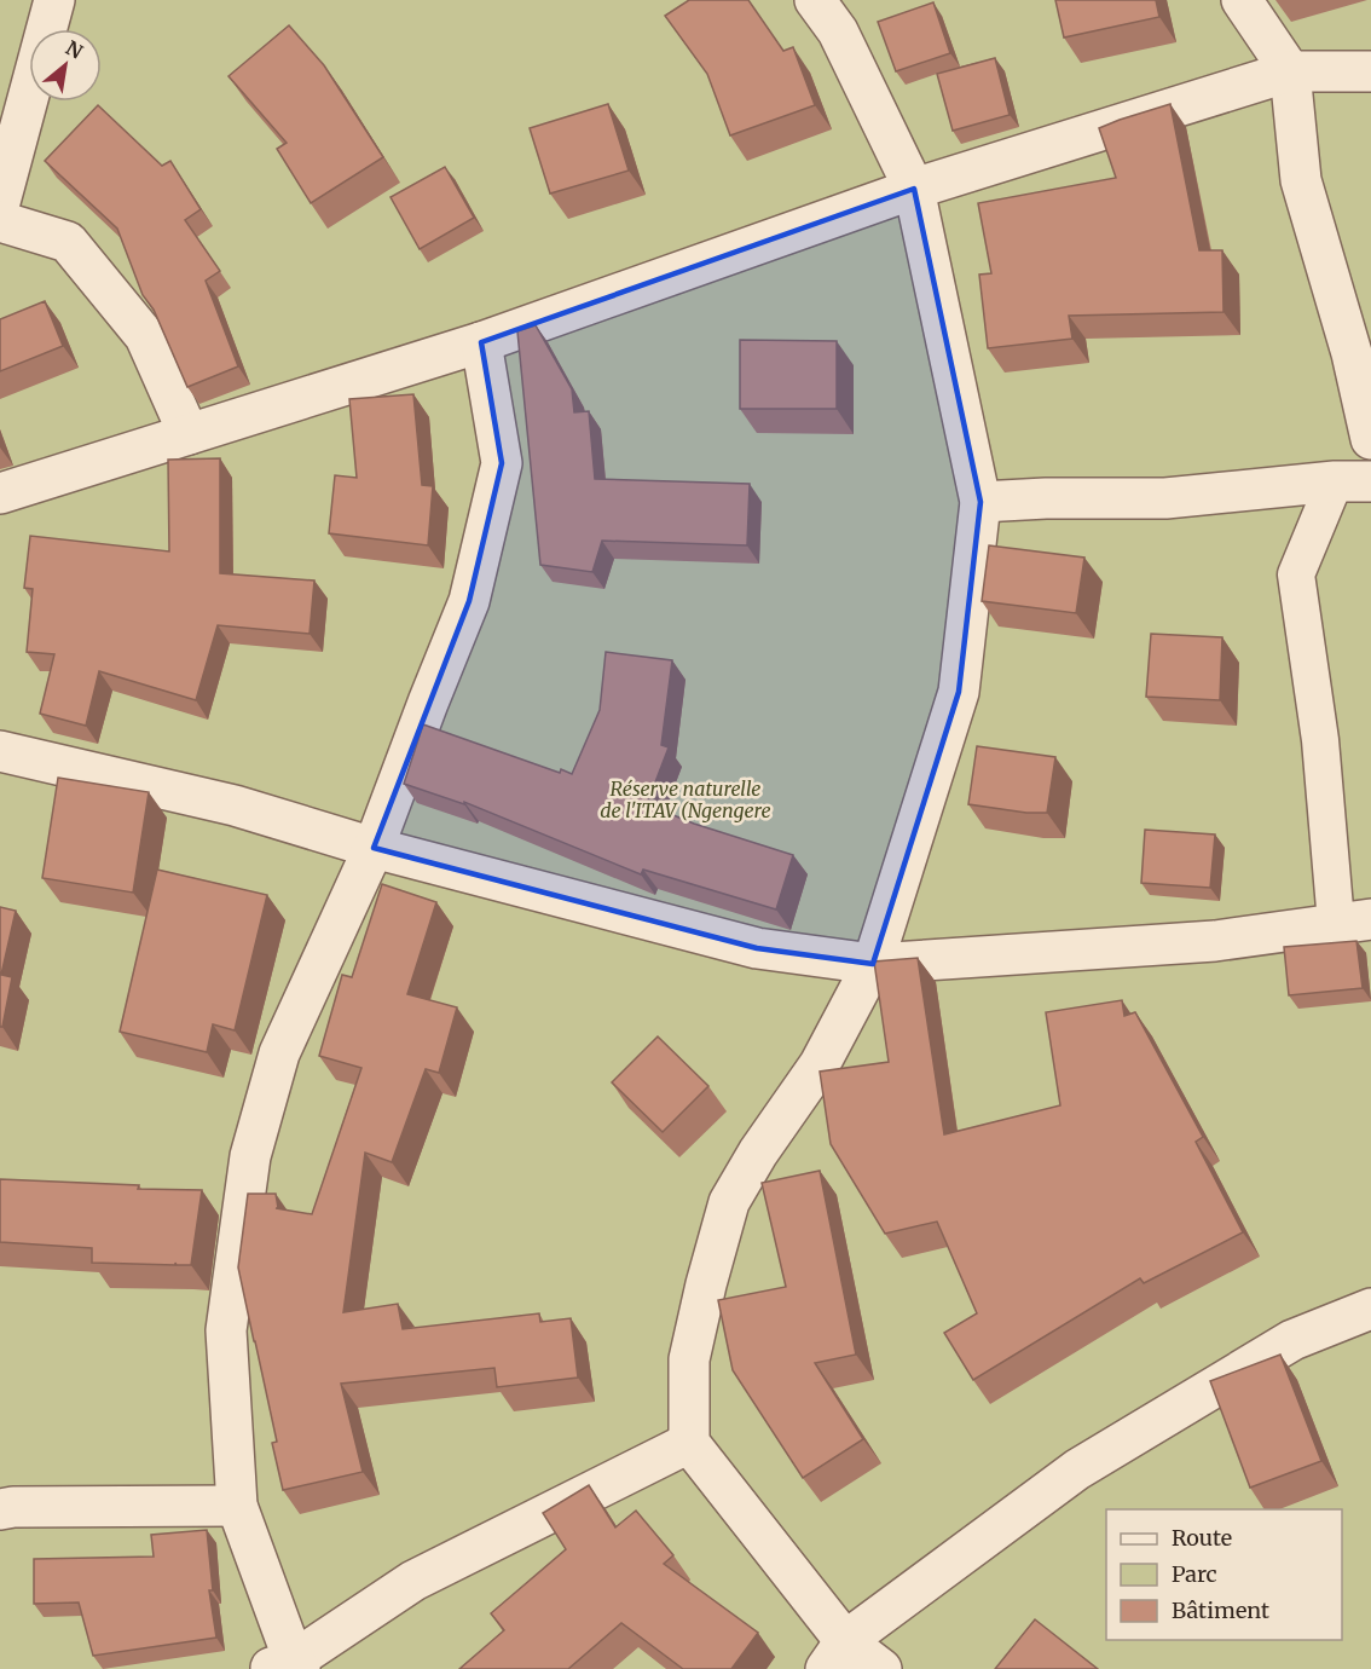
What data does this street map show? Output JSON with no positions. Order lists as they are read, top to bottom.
{
  "parks": ["Réserve naturelle de l'ITAV (Ngengere"],
  "legend": ["Route", "Parc", "Bâtiment"],
  "north": "top right"
}
